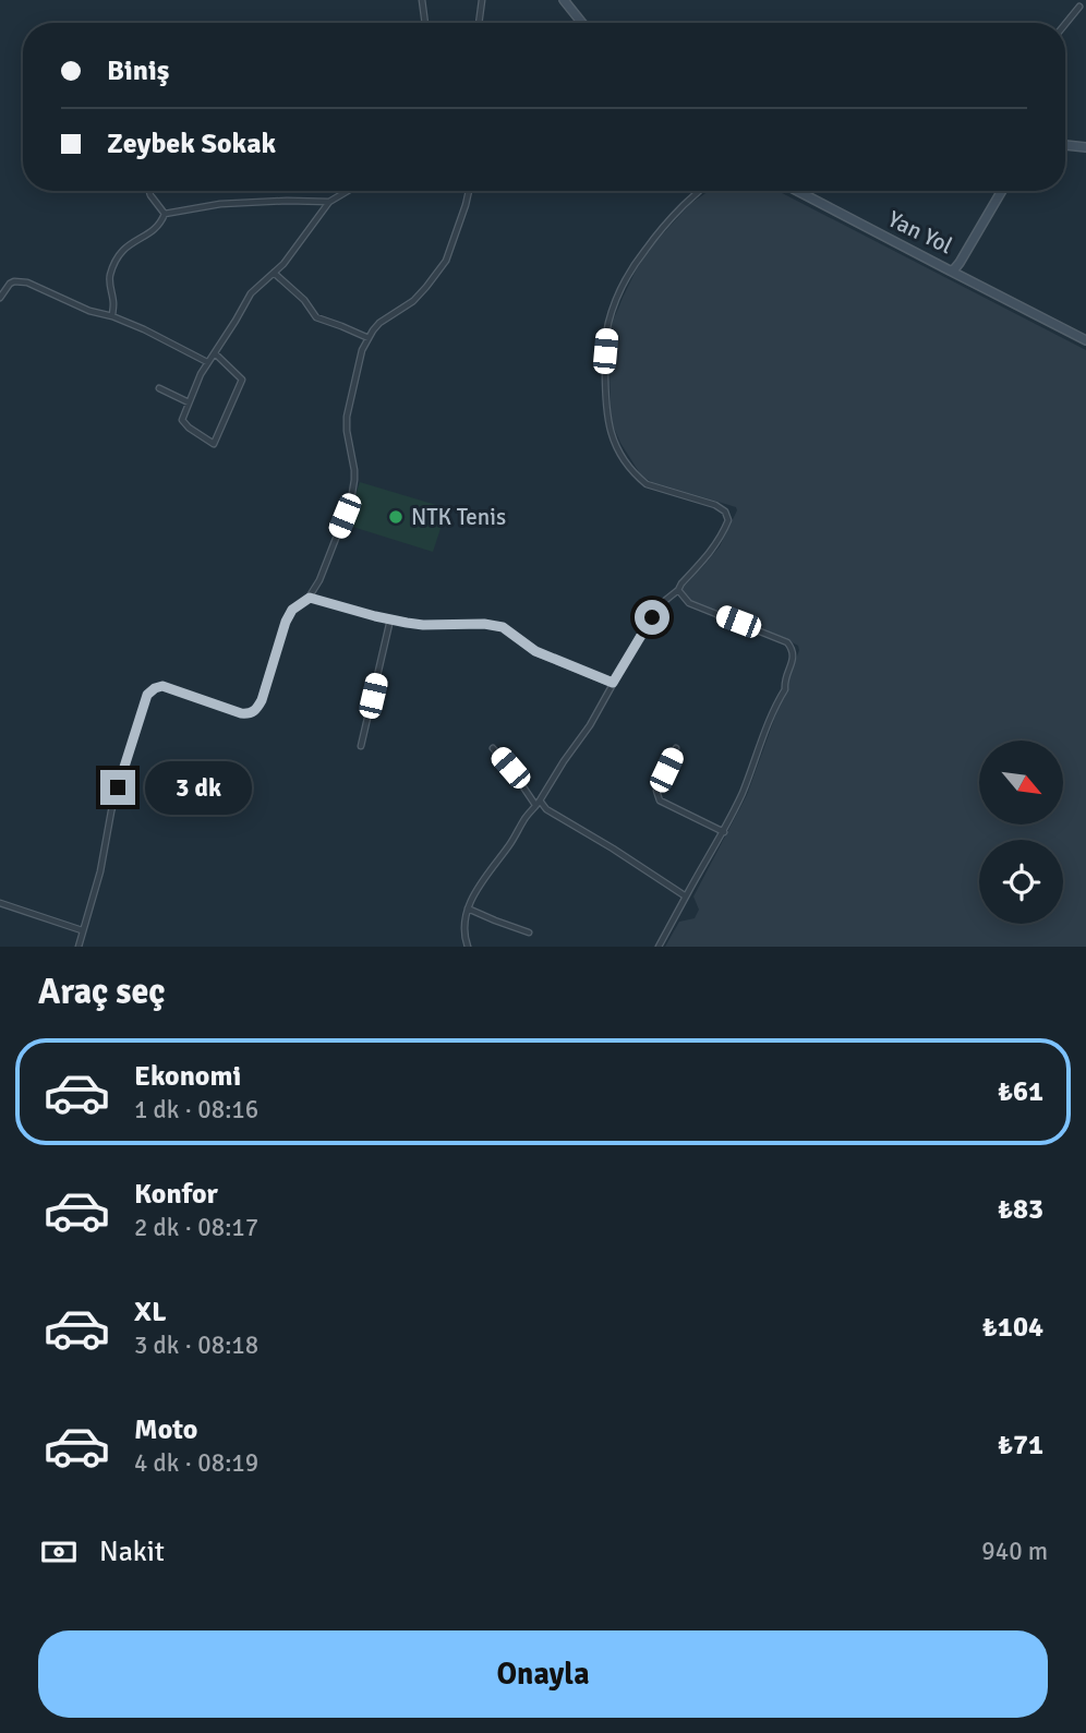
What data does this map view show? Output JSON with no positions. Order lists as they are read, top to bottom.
{
  "streets": {
    "street": ["Yan Yol"]
  },
  "places": ["NTK Tenis"],
  "north": "bottom right",
  "page": {
    "banner": ["Biniş", "Zeybek Sokak"],
    "bubble": "3 dk",
    "heading": "Araç seç",
    "list": [
      {
        "name": "Ekonomi",
        "note": "1 dk · 08:16",
        "value": "₺61"
      },
      {
        "name": "Konfor",
        "note": "2 dk · 08:17",
        "value": "₺83"
      },
      {
        "name": "XL",
        "note": "3 dk · 08:18",
        "value": "₺104"
      },
      {
        "name": "Moto",
        "note": "4 dk · 08:19",
        "value": "₺71"
      }
    ],
    "pay": ["Nakit", "940 m"],
    "buttons": "Onayla"
  }
}
